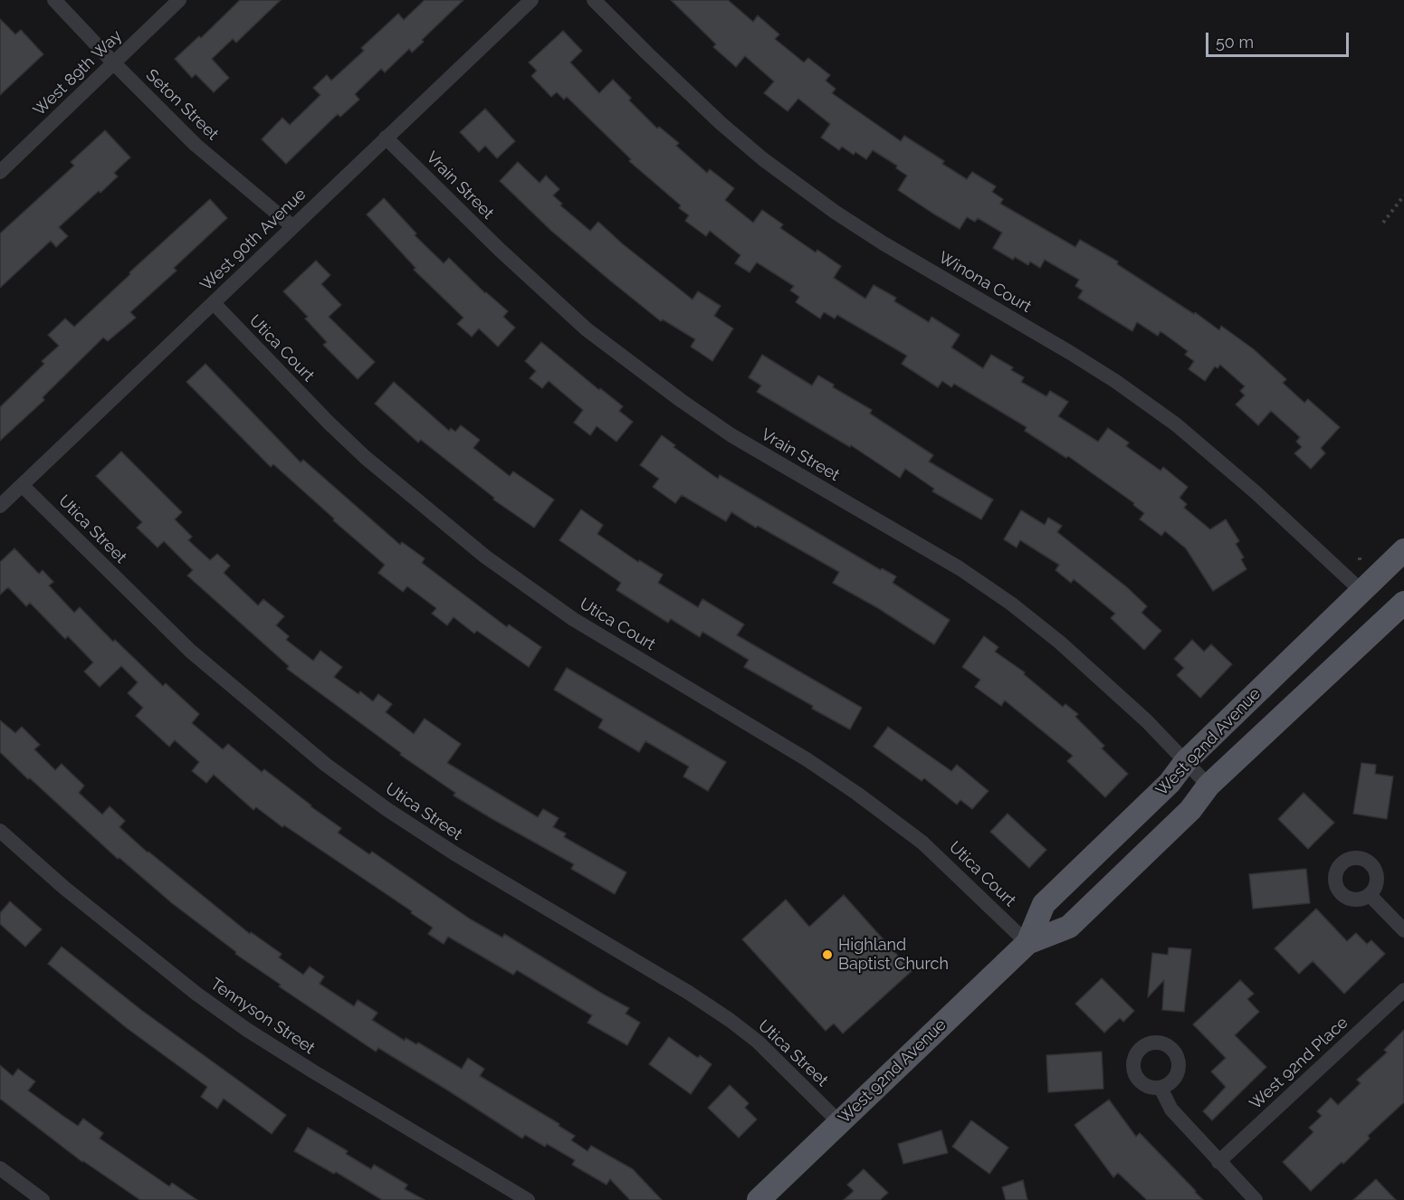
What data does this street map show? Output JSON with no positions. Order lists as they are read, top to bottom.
{
  "streets": {
    "main road": ["West 92nd Avenue"],
    "street": [
      "West 89th Way",
      "Seton Street",
      "Vrain Street",
      "West 90th Avenue",
      "Winona Court",
      "Utica Court",
      "Utica Street",
      "Tennyson Street",
      "West 92nd Place"
    ]
  },
  "crossings": [
    ["West 89th Way", "Seton Street"],
    ["Seton Street", "West 90th Avenue"],
    ["Vrain Street", "West 90th Avenue"],
    ["Vrain Street", "West 92nd Avenue"],
    ["West 90th Avenue", "Utica Court"],
    ["West 90th Avenue", "Utica Street"],
    ["Winona Court", "West 92nd Avenue"],
    ["Utica Court", "West 92nd Avenue"],
    ["Utica Street", "West 92nd Avenue"]
  ],
  "places": ["Highland Baptist Church"],
  "scale_bar": "50 m"
}
